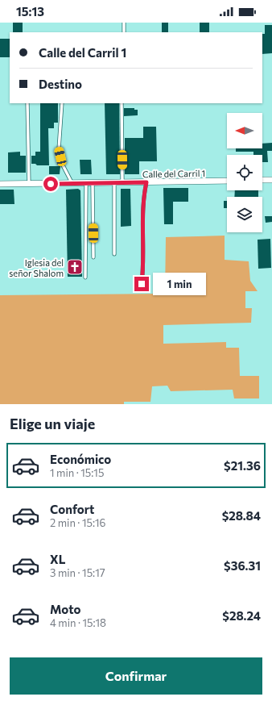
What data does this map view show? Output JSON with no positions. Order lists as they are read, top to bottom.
{
  "streets": {
    "street": ["Calle del Carril 1"]
  },
  "places": {
    "church": ["Iglesia del señor Shalom"]
  },
  "north": "left",
  "page": {
    "status": "15:13",
    "banner": ["Calle del Carril 1", "Destino"],
    "bubble": "1 min",
    "heading": "Elige un viaje",
    "list": [
      {
        "name": "Económico",
        "note": "1 min · 15:15",
        "value": "$21.36"
      },
      {
        "name": "Confort",
        "note": "2 min · 15:16",
        "value": "$28.84"
      },
      {
        "name": "XL",
        "note": "3 min · 15:17",
        "value": "$36.31"
      },
      {
        "name": "Moto",
        "note": "4 min · 15:18",
        "value": "$28.24"
      }
    ],
    "buttons": "Confirmar"
  }
}
